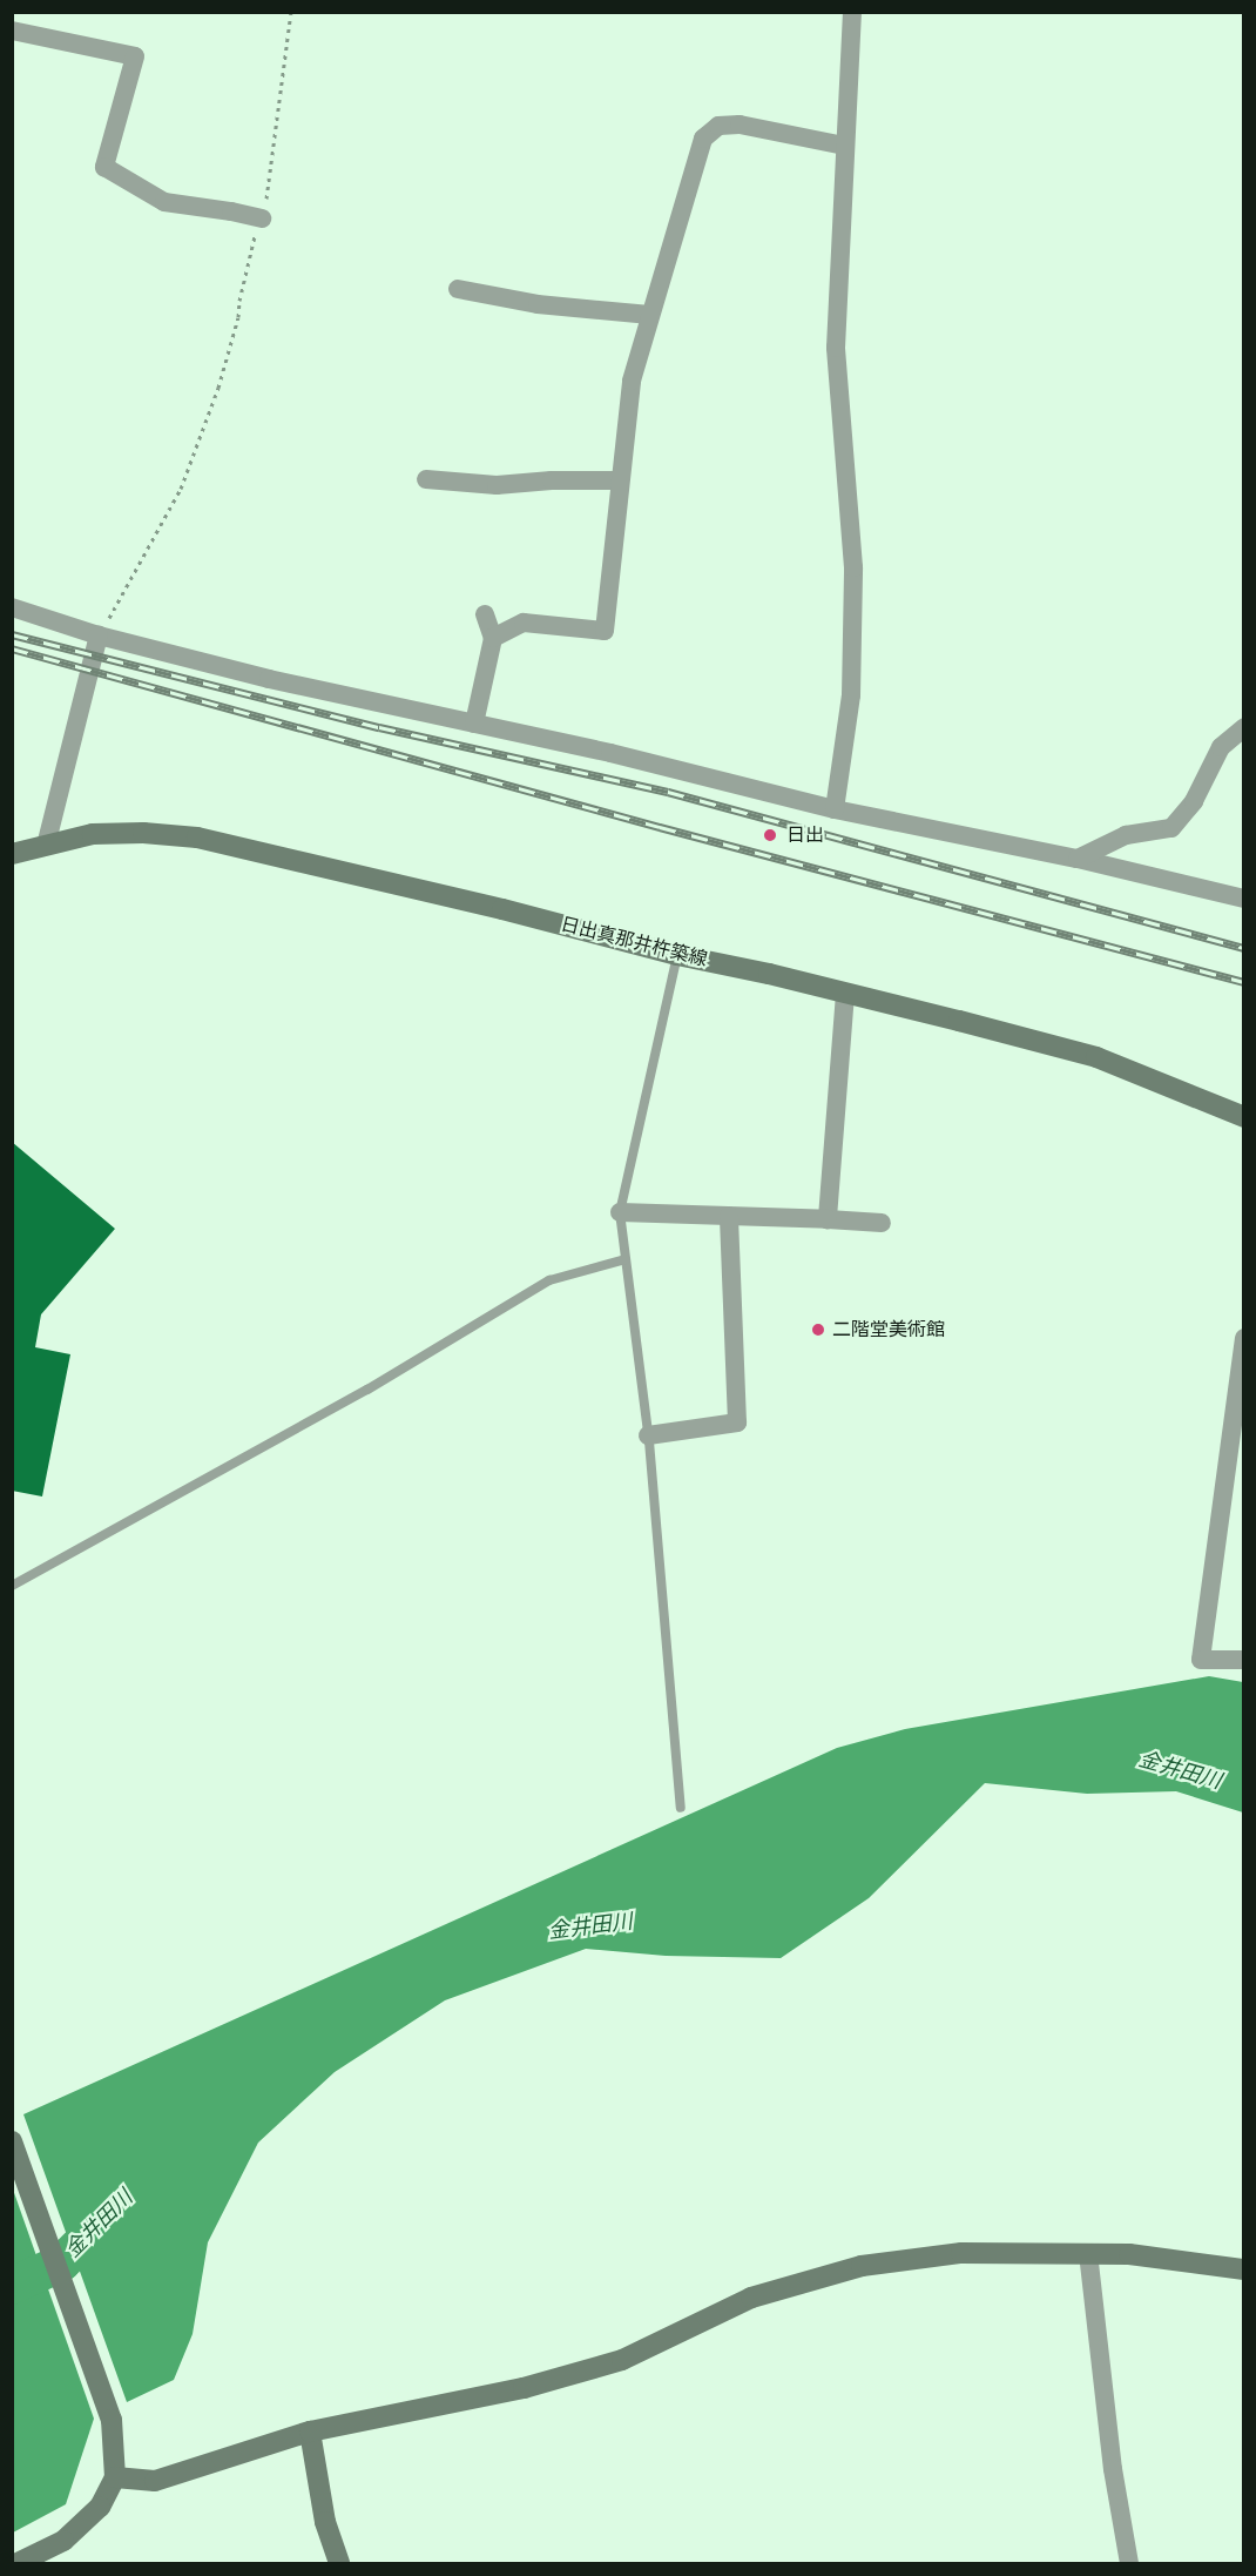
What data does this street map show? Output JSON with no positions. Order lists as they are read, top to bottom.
{
  "streets": {
    "street": ["日出真那井杵築線"]
  },
  "water": ["金井田川"],
  "places": ["日出", "二階堂美術館"]
}
